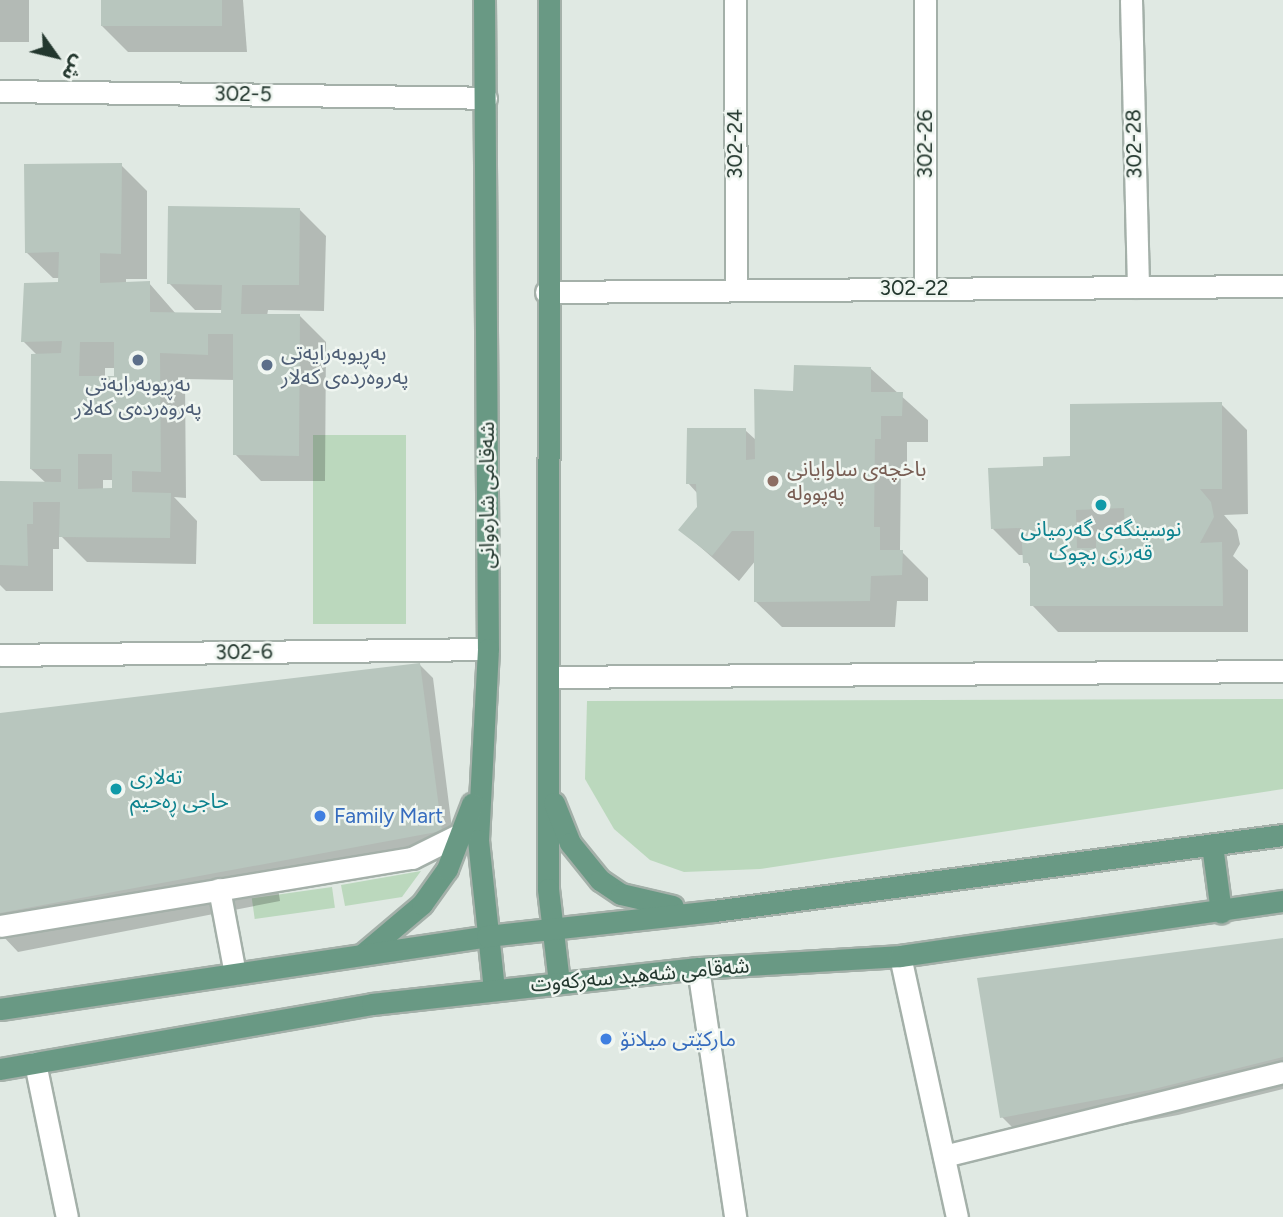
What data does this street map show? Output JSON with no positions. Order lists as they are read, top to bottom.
{
  "streets": {
    "main road": ["شەقامی شارەوانی", "شەقامی شەهید سەرکەوت"],
    "street": [
      "302-5",
      "302-24",
      "302-26",
      "302-28",
      "302-22",
      "302-6"
    ]
  },
  "crossings": [
    ["302-5", "شەقامی شارەوانی"],
    ["302-24", "302-22"],
    ["302-26", "302-22"],
    ["302-28", "302-22"],
    ["شەقامی شارەوانی", "302-6"],
    ["شەقامی شارەوانی", "شەقامی شەهید سەرکەوت"]
  ],
  "places": [
    "ىەڕیوبەرایەتی پەروەردەی کەلار",
    "بەڕیوبەرایەتی پەروەردەی کەلار",
    "باخچەی ساوایانی پەپوولە",
    "نوسینگەی گەرمیانی قەرزی بچوک",
    "تەلاری حاجی ڕەحیم",
    "Family Mart",
    "مارکێتی میلانۆ"
  ],
  "north": "bottom right"
}
